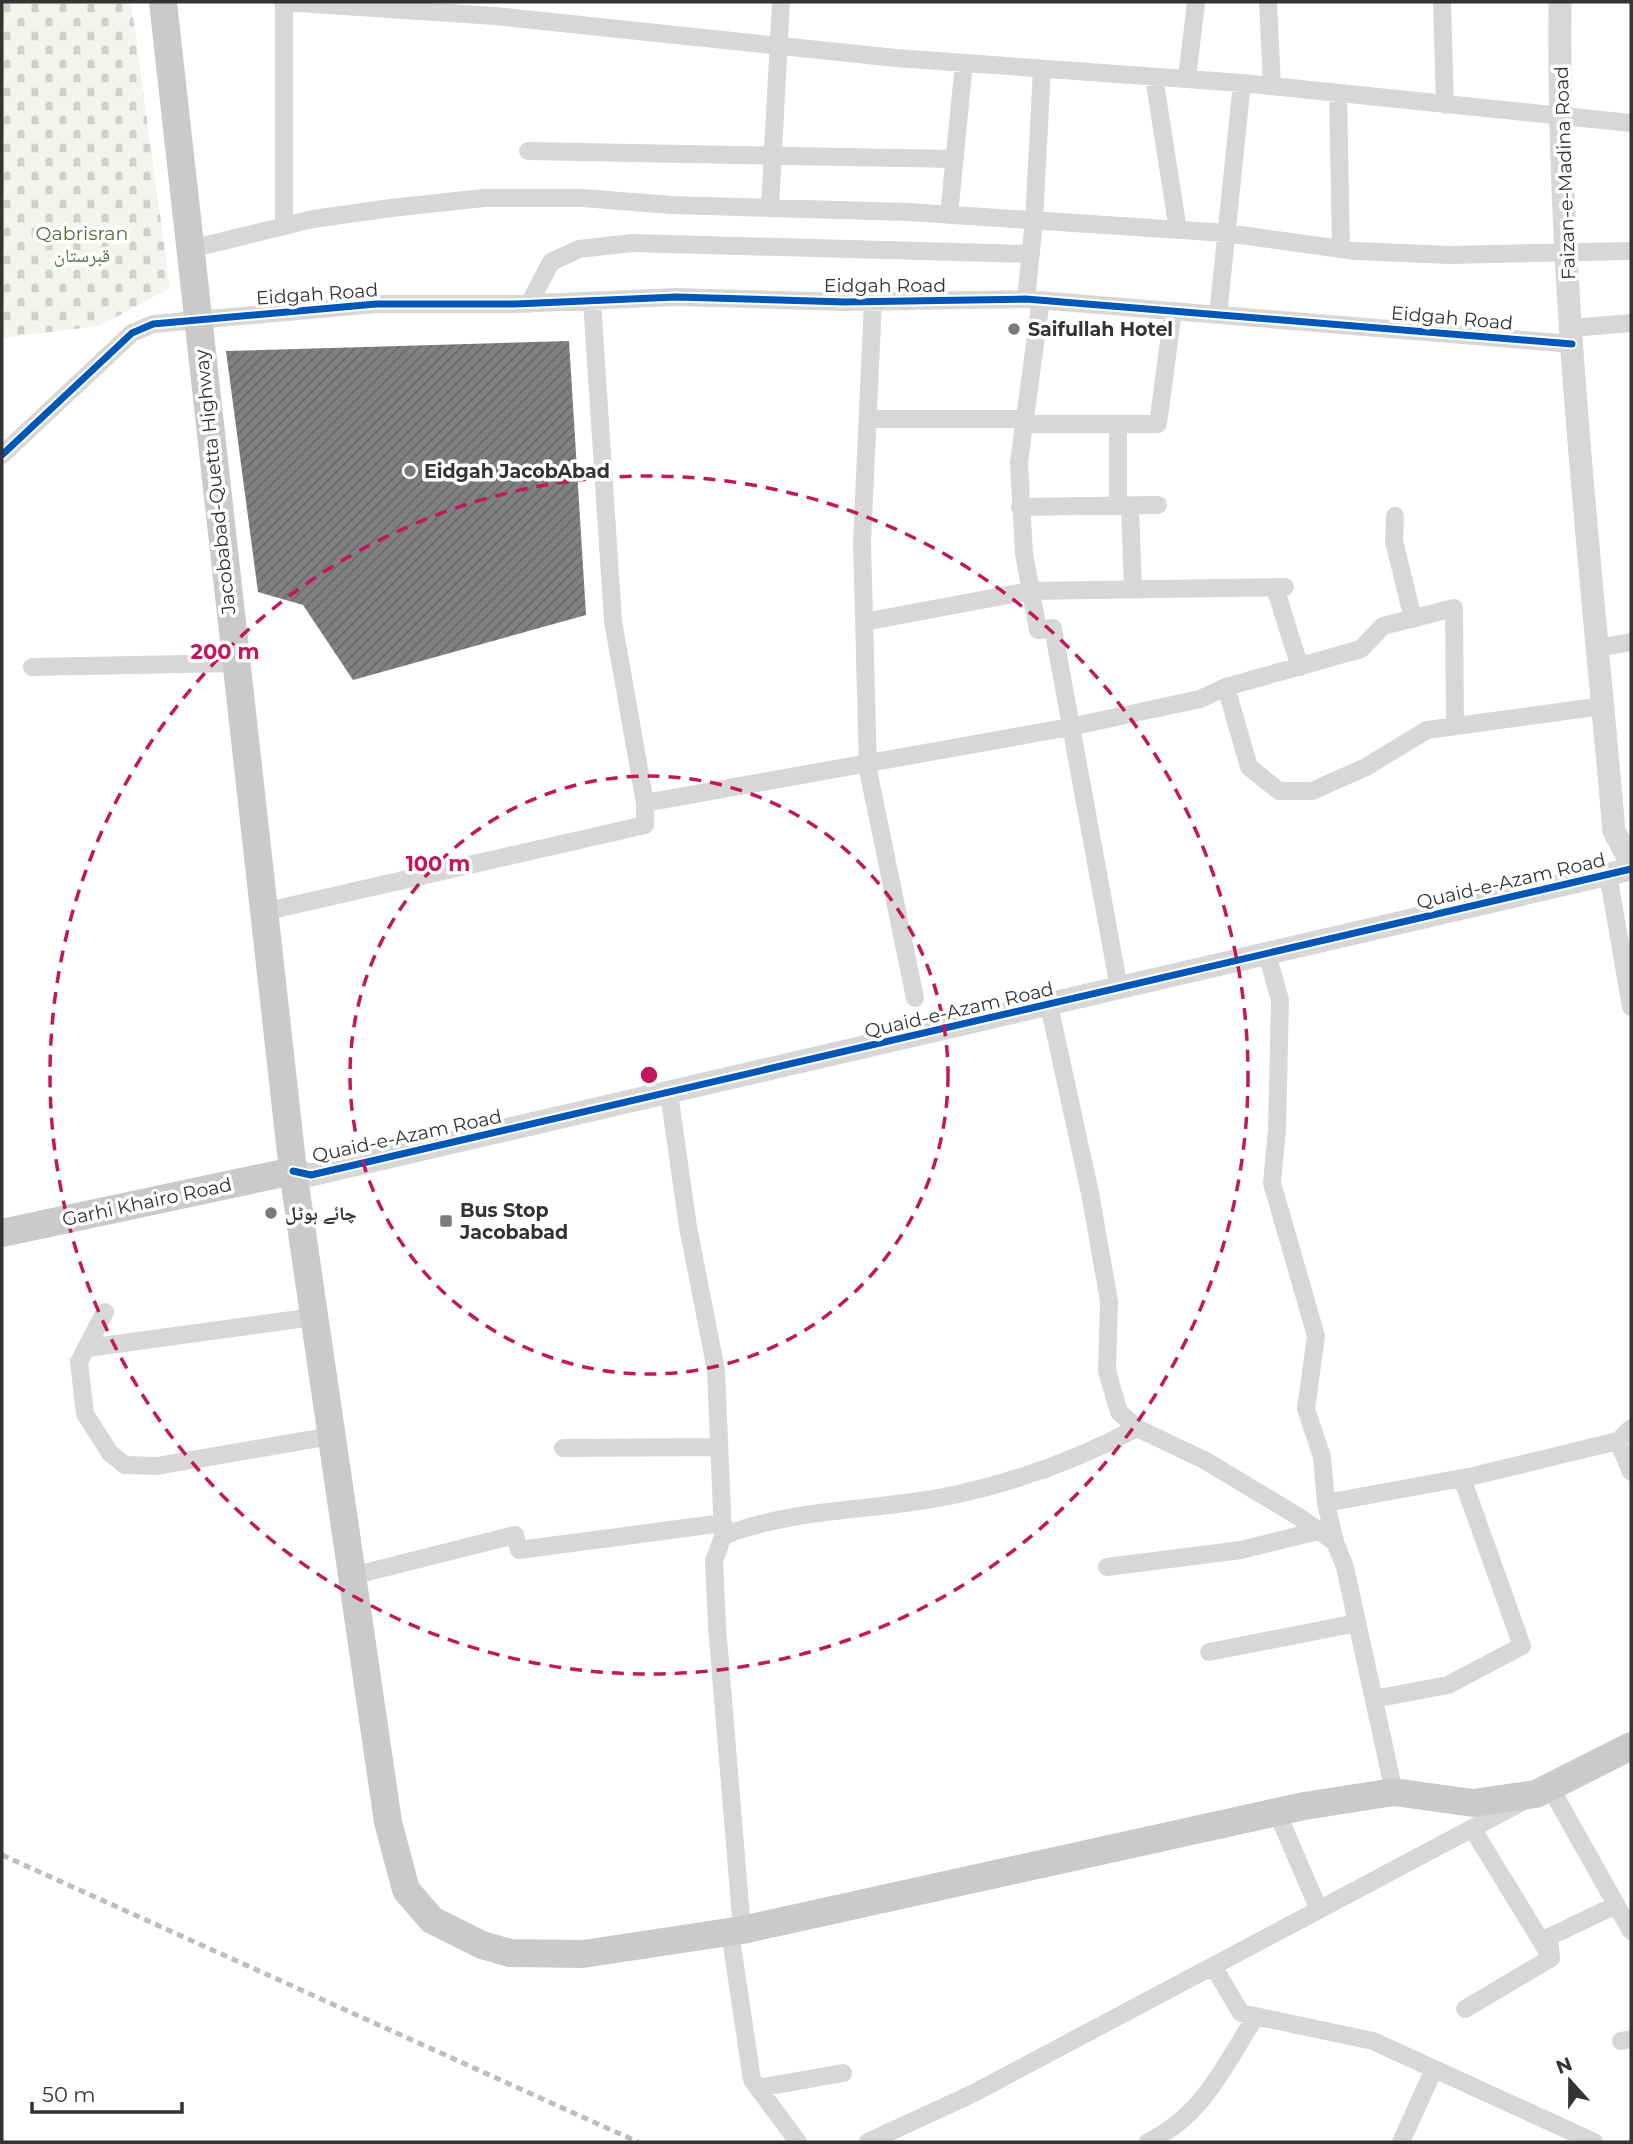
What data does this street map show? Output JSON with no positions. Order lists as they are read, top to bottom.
{
  "streets": {
    "main road": ["Jacobabad-Quetta Highway", "Garhi Khairo Road"],
    "street": ["Faizan-e-Madina Road", "Eidgah Road", "Quaid-e-Azam Road"]
  },
  "crossings": [
    ["Faizan-e-Madina Road", "Eidgah Road"],
    ["Faizan-e-Madina Road", "Quaid-e-Azam Road"],
    ["Eidgah Road", "Jacobabad-Quetta Highway"],
    ["Jacobabad-Quetta Highway", "Quaid-e-Azam Road"],
    ["Jacobabad-Quetta Highway", "Garhi Khairo Road"],
    ["Quaid-e-Azam Road", "Garhi Khairo Road"]
  ],
  "parks": ["Qabrisran قبرستان"],
  "places": {
    "other": ["Saifullah Hotel", "Eidgah JacobAbad", "چائے ہوٹل"],
    "transit": ["Bus Stop Jacobabad"]
  },
  "scale_bar": "50 m",
  "north": "top",
  "rings": ["200 m", "100 m"]
}
